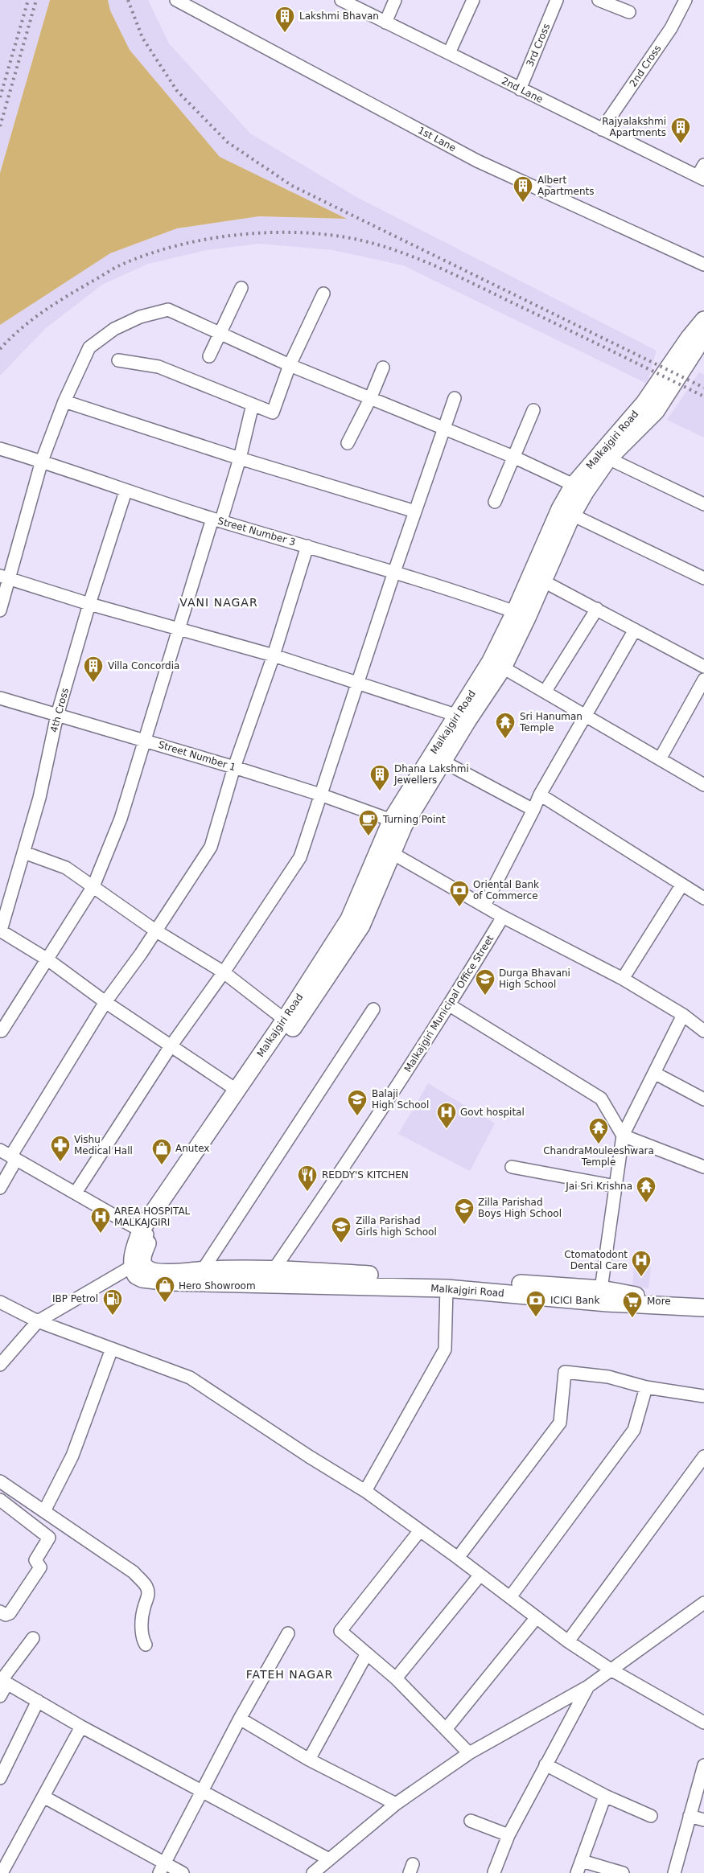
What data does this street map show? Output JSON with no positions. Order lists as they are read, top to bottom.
{
  "streets": {
    "main road": ["Malkajgiri Road"],
    "street": [
      "3rd Cross",
      "2nd Cross",
      "2nd Lane",
      "1st Lane",
      "Street Number 3",
      "4th Cross",
      "Street Number 1",
      "Malkajgiri Municipal Office Street"
    ]
  },
  "crossings": [
    ["3rd Cross", "2nd Lane"],
    ["2nd Cross", "2nd Lane"],
    ["Malkajgiri Road", "Street Number 3"],
    ["Malkajgiri Road", "Street Number 1"],
    ["Malkajgiri Road", "Malkajgiri Municipal Office Street"],
    ["Street Number 3", "4th Cross"],
    ["4th Cross", "Street Number 1"]
  ],
  "districts": ["VANI NAGAR", "FATEH NAGAR"],
  "places": {
    "building": [
      "Lakshmi Bhavan",
      "Rajyalakshmi Apartments",
      "Albert Apartments",
      "Villa Concordia",
      "Dhana Lakshmi Jewellers"
    ],
    "temple": ["Sri Hanuman Temple", "ChandraMouleeshwara Temple", "Jai Sri Krishna"],
    "cafe": ["Turning Point"],
    "bank": ["Oriental Bank of Commerce", "ICICI Bank"],
    "school or university": [
      "Durga Bhavani High School",
      "Balaji High School",
      "Zilla Parishad Boys High School",
      "Zilla Parishad Girls high School"
    ],
    "hospital": ["Govt hospital", "AREA HOSPITAL MALKAJGIRI", "Ctomatodont Dental Care"],
    "pharmacy": ["Vishu Medical Hall"],
    "shop": ["Anutex", "Hero Showroom"],
    "restaurant": ["REDDY'S KITCHEN"],
    "fuel station": ["IBP Petrol"],
    "supermarket": ["More"]
  }
}
